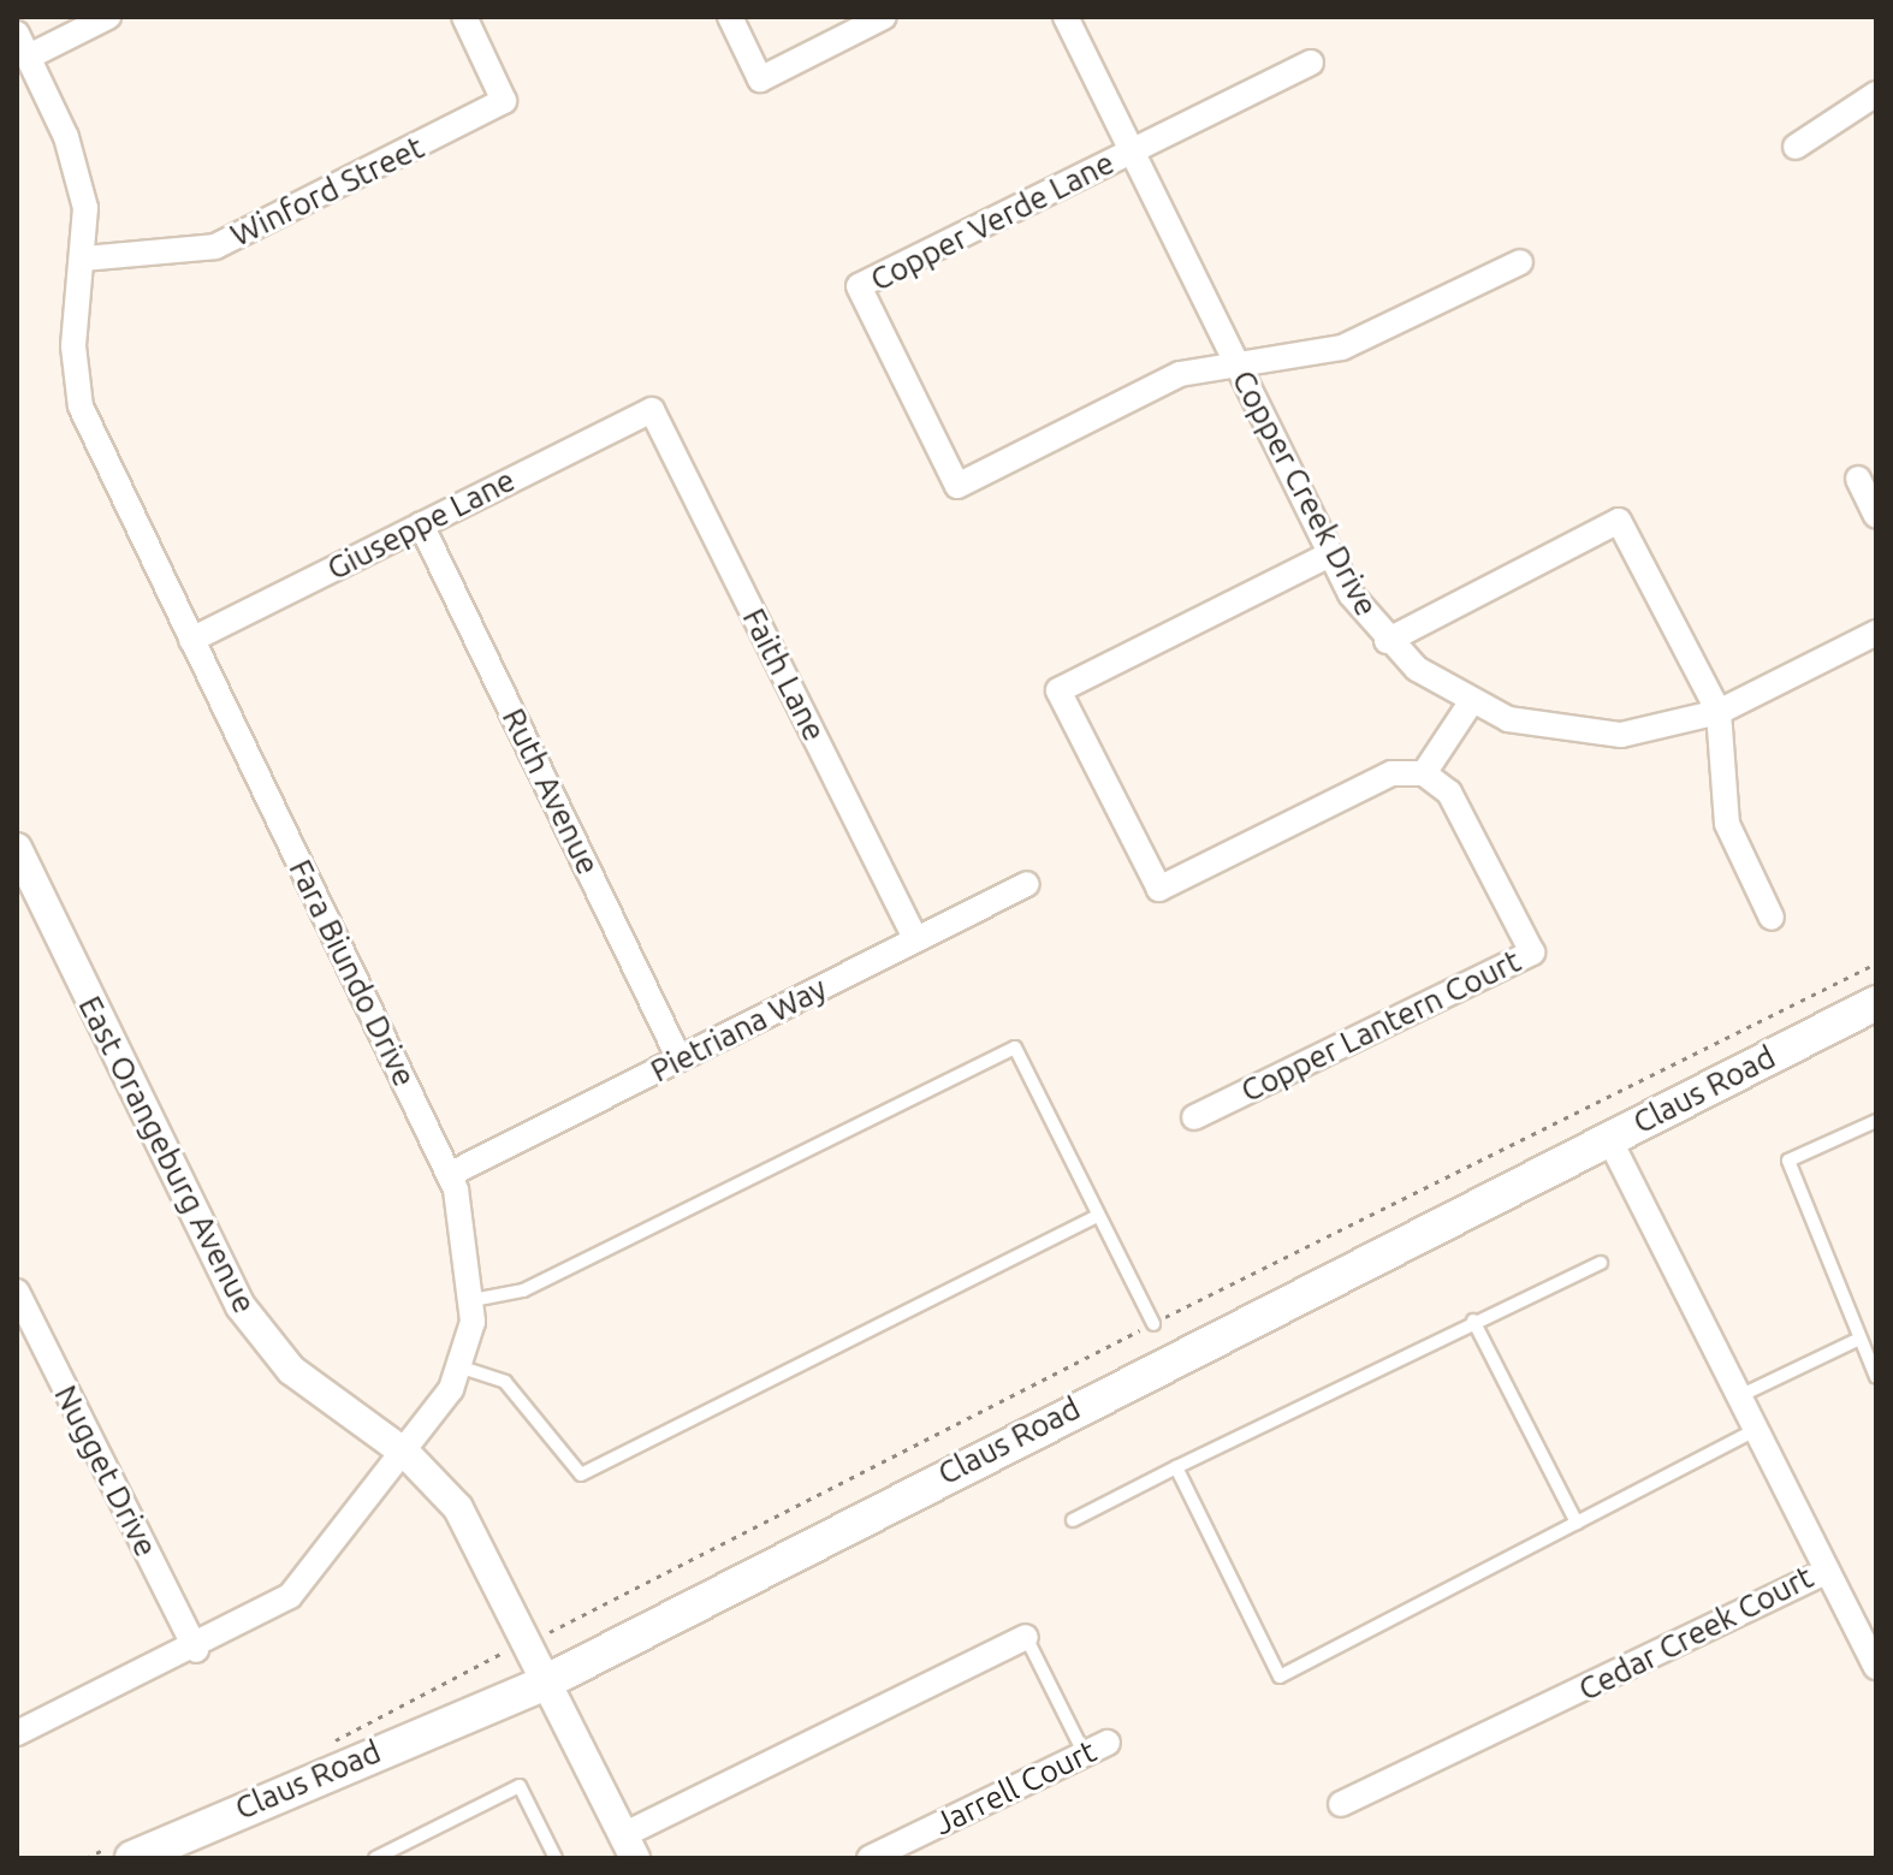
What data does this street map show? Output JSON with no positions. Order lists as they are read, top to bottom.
{
  "streets": {
    "main road": ["Claus Road"],
    "street": [
      "Winford Street",
      "Copper Verde Lane",
      "Copper Creek Drive",
      "Giuseppe Lane",
      "Faith Lane",
      "Ruth Avenue",
      "Fara Biundo Drive",
      "Copper Lantern Court",
      "Pietriana Way",
      "East Orangeburg Avenue",
      "Nugget Drive",
      "Cedar Creek Court",
      "Jarrell Court"
    ]
  },
  "crossings": [
    ["Winford Street", "Fara Biundo Drive"],
    ["Copper Verde Lane", "Copper Creek Drive"],
    ["Giuseppe Lane", "Faith Lane"],
    ["Giuseppe Lane", "Ruth Avenue"],
    ["Giuseppe Lane", "Fara Biundo Drive"],
    ["Faith Lane", "Pietriana Way"],
    ["Ruth Avenue", "Pietriana Way"],
    ["Fara Biundo Drive", "Pietriana Way"],
    ["Fara Biundo Drive", "East Orangeburg Avenue"],
    ["Fara Biundo Drive", "Nugget Drive"],
    ["Claus Road", "East Orangeburg Avenue"],
    ["Claus Road", "Cedar Creek Court"]
  ]
}
